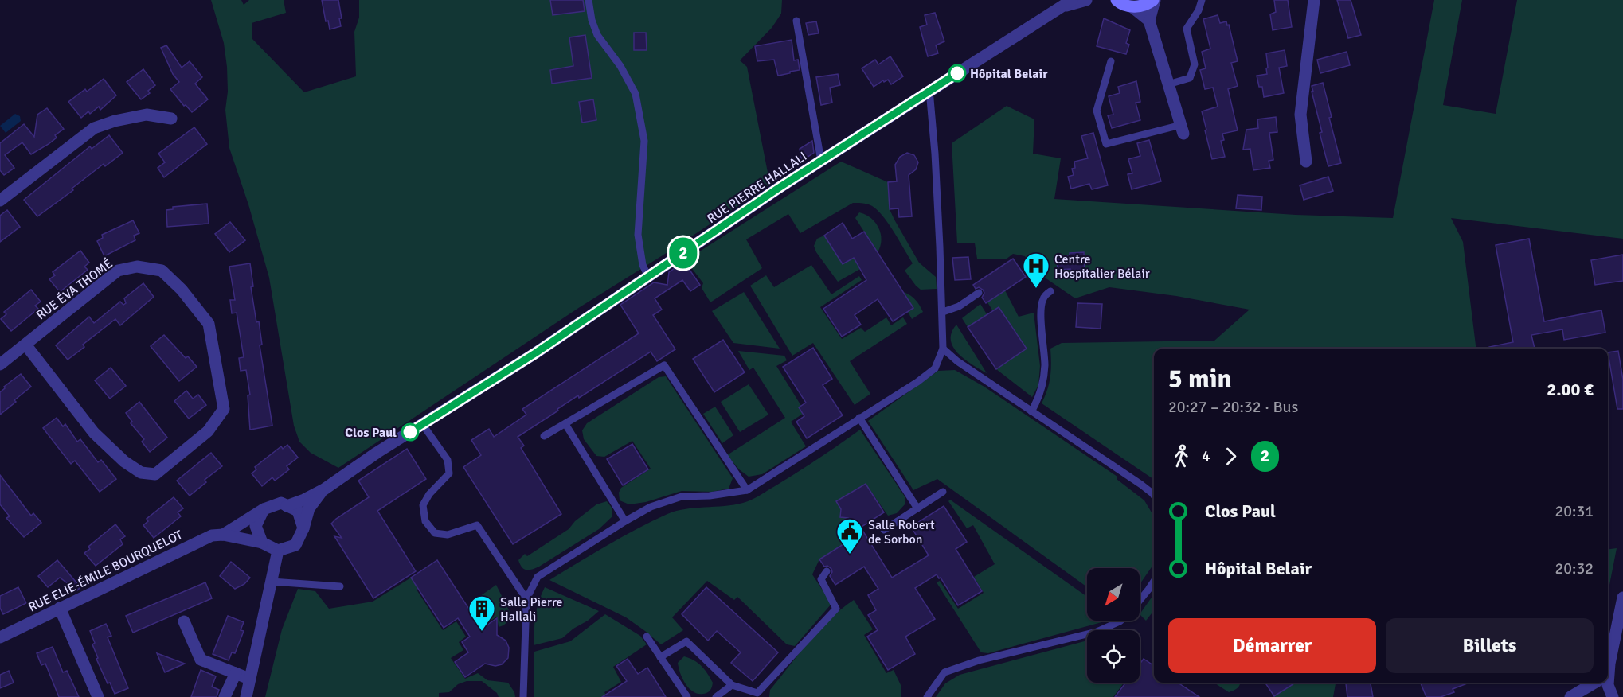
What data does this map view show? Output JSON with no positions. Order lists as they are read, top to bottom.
{
  "streets": {
    "street": ["RUE PIERRE HALLALI", "RUE ÉVA THOMÉ", "RUE ELIE-ÉMILE BOURQUELOT"]
  },
  "crossings": [
    ["RUE PIERRE HALLALI", "RUE ELIE-ÉMILE BOURQUELOT"]
  ],
  "places": {
    "other": ["Hôpital Belair", "Clos Paul"],
    "hospital": ["Centre Hospitalier Bélair"],
    "public building": ["Salle Robert de Sorbon"],
    "building": ["Salle Pierre Hallali"]
  },
  "lines": ["bus line 2"],
  "north": "bottom left",
  "page": {
    "on_map": "2",
    "heading": ["5 min", "20:27 – 20:32 · Bus", "2.00 €"],
    "legs": ["4", "2"],
    "list": [
      {
        "name": "Clos Paul",
        "value": "20:31"
      },
      {
        "name": "Hôpital Belair",
        "value": "20:32"
      }
    ],
    "buttons": ["Démarrer", "Billets"]
  }
}
